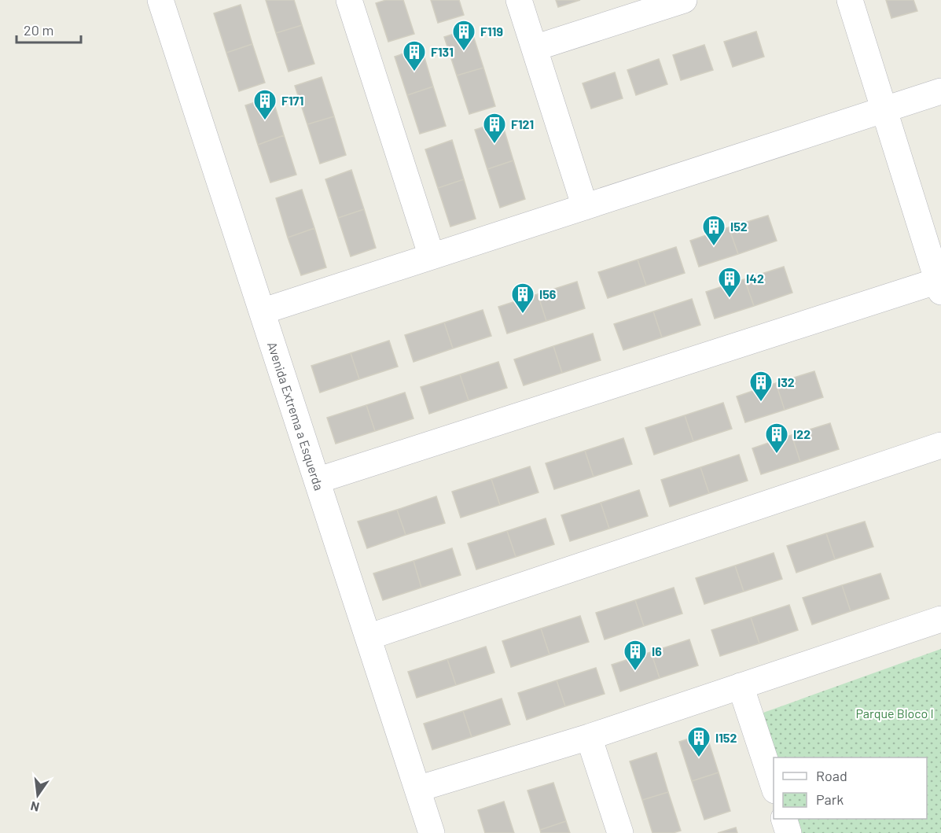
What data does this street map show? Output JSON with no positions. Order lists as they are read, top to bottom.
{
  "streets": {
    "street": ["Avenida Extrema a Esquerda"]
  },
  "parks": ["Parque Bloco I"],
  "places": {
    "building": [
      "F119",
      "F131",
      "F171",
      "F121",
      "I52",
      "I42",
      "I56",
      "I32",
      "I22",
      "I6",
      "I152"
    ]
  },
  "legend": ["Road", "Park"],
  "scale_bar": "20 m",
  "north": "bottom"
}
